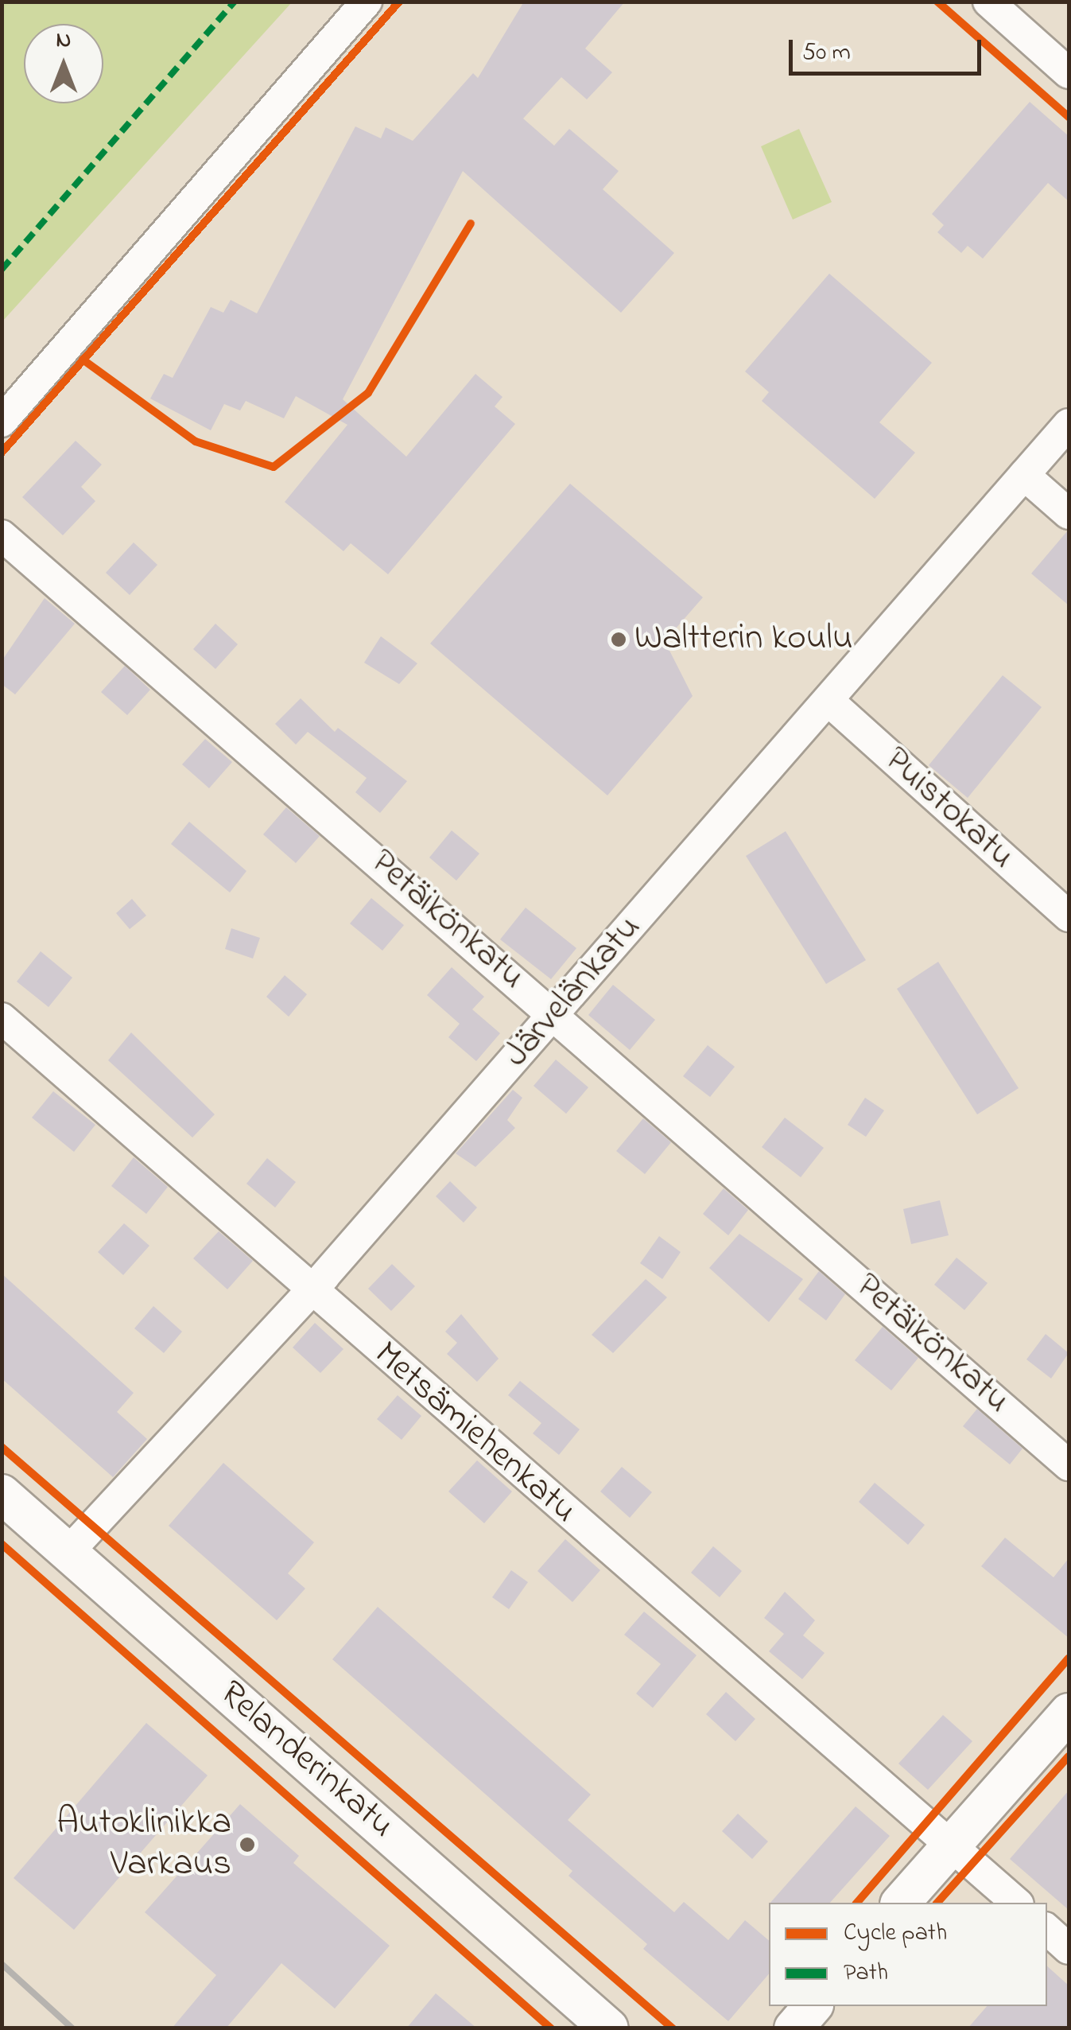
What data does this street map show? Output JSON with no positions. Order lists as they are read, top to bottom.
{
  "streets": {
    "main road": ["Relanderinkatu"],
    "street": [
      "Puistokatu",
      "Petäikönkatu",
      "Järvelänkatu",
      "Metsämiehenkatu"
    ]
  },
  "crossings": [
    ["Puistokatu", "Järvelänkatu"],
    ["Petäikönkatu", "Järvelänkatu"],
    ["Järvelänkatu", "Metsämiehenkatu"],
    ["Järvelänkatu", "Relanderinkatu"]
  ],
  "places": ["Waltterin koulu", "Autoklinikka Varkaus"],
  "legend": ["Cycle path", "Path"],
  "scale_bar": "50 m",
  "north": "top"
}
